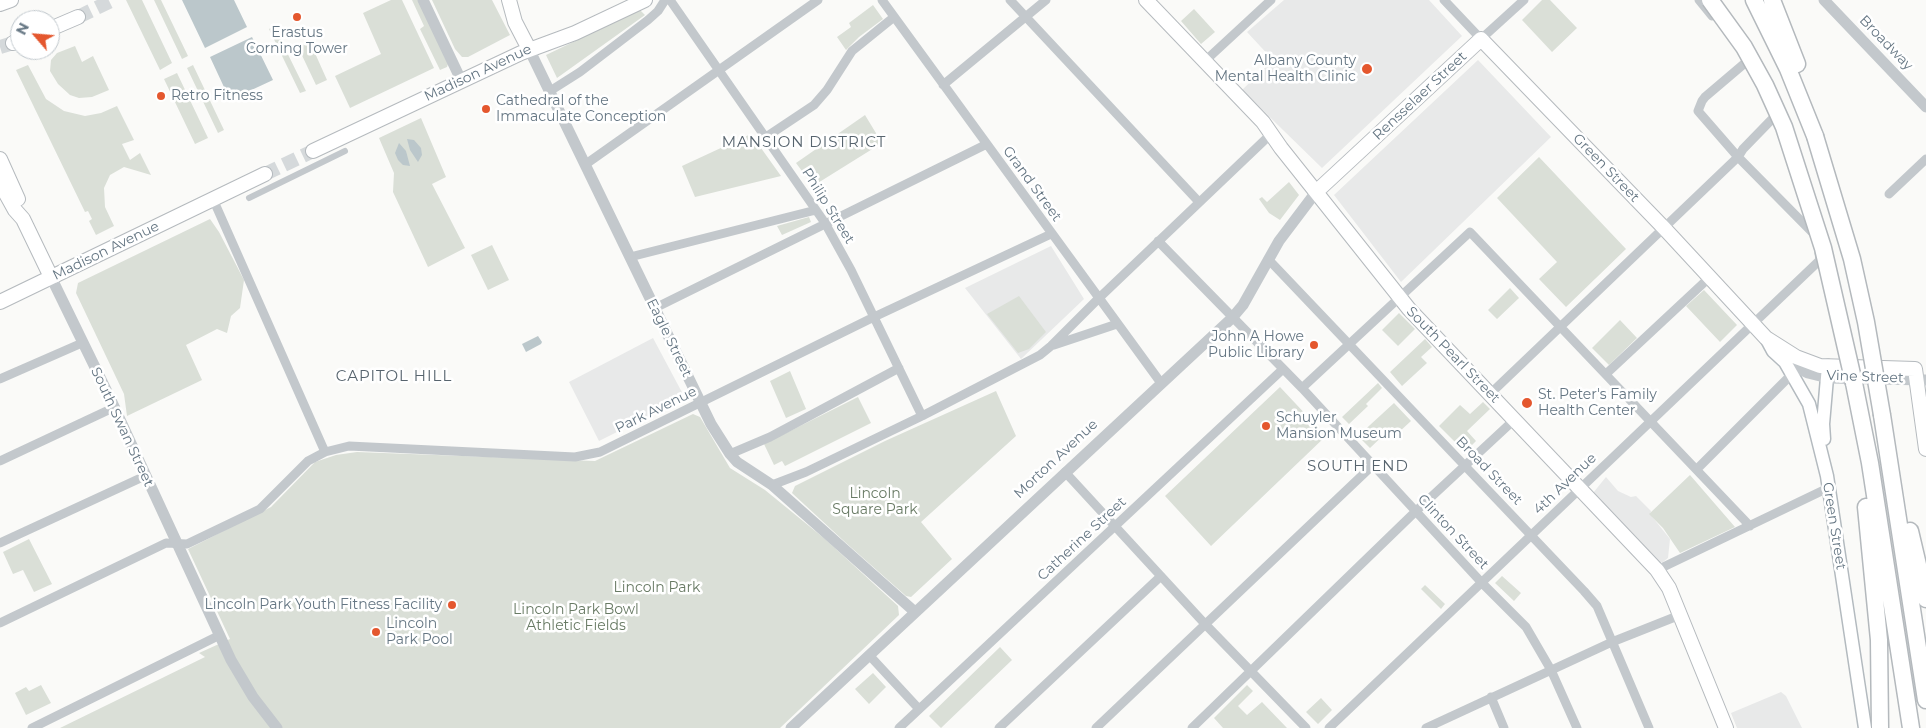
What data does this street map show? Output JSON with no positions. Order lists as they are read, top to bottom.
{
  "streets": {
    "main road": [
      "Madison Avenue",
      "Rensselaer Street",
      "Green Street",
      "Eagle Street",
      "South Pearl Street",
      "Vine Street",
      "South Swan Street"
    ],
    "street": [
      "Broadway",
      "Grand Street",
      "Philip Street",
      "Park Avenue",
      "Morton Avenue",
      "Broad Street",
      "4th Avenue",
      "Clinton Street",
      "Catherine Street"
    ]
  },
  "crossings": [
    ["Madison Avenue", "Eagle Street"],
    ["Madison Avenue", "South Swan Street"],
    ["Rensselaer Street", "Green Street"],
    ["Rensselaer Street", "South Pearl Street"],
    ["Rensselaer Street", "Morton Avenue"],
    ["Green Street", "Vine Street"],
    ["Green Street", "4th Avenue"],
    ["Grand Street", "Park Avenue"],
    ["Grand Street", "Morton Avenue"],
    ["Philip Street", "Park Avenue"],
    ["Eagle Street", "Park Avenue"],
    ["Eagle Street", "Morton Avenue"],
    ["South Pearl Street", "Morton Avenue"],
    ["South Pearl Street", "4th Avenue"],
    ["Park Avenue", "South Swan Street"],
    ["Morton Avenue", "Broad Street"],
    ["Morton Avenue", "Clinton Street"],
    ["Broad Street", "4th Avenue"],
    ["4th Avenue", "Clinton Street"],
    ["Clinton Street", "Catherine Street"]
  ],
  "districts": ["MANSION DISTRICT", "CAPITOL HILL", "SOUTH END"],
  "parks": ["Lincoln Square Park", "Lincoln Park", "Lincoln Park Bowl Athletic Fields"],
  "places": [
    "Erastus Corning Tower",
    "Albany County Mental Health Clinic",
    "Retro Fitness",
    "Cathedral of the Immaculate Conception",
    "John A Howe Public Library",
    "St. Peter's Family Health Center",
    "Schuyler Mansion Museum",
    "Lincoln Park Youth Fitness Facility",
    "Lincoln Park Pool"
  ],
  "north": "top left"
}
